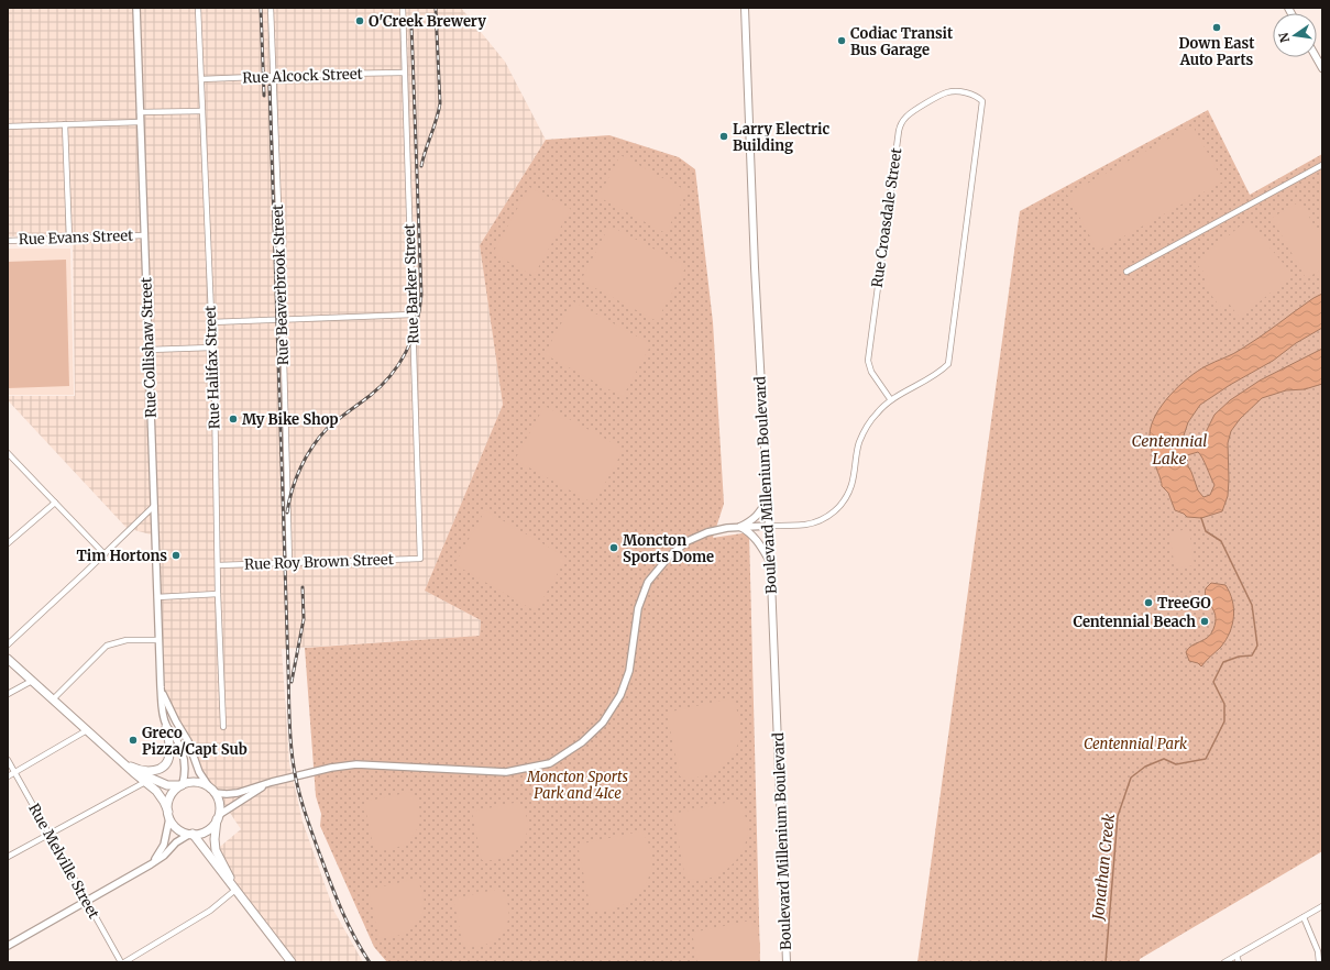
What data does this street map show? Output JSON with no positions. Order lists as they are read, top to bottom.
{
  "streets": {
    "main road": ["Boulevard Millenium Boulevard"],
    "street": [
      "Rue Alcock Street",
      "Rue Croasdale Street",
      "Rue Evans Street",
      "Rue Barker Street",
      "Rue Beaverbrook Street",
      "Rue Collishaw Street",
      "Rue Halifax Street",
      "Rue Roy Brown Street",
      "Rue Melville Street"
    ]
  },
  "crossings": [
    ["Rue Alcock Street", "Rue Barker Street"],
    ["Rue Alcock Street", "Rue Beaverbrook Street"],
    ["Rue Alcock Street", "Rue Halifax Street"],
    ["Rue Evans Street", "Rue Collishaw Street"],
    ["Rue Barker Street", "Rue Roy Brown Street"],
    ["Rue Beaverbrook Street", "Rue Roy Brown Street"],
    ["Rue Halifax Street", "Rue Roy Brown Street"]
  ],
  "water": ["Centennial Lake", "Jonathan Creek"],
  "parks": ["Centennial Park", "Moncton Sports Park and 4Ice"],
  "places": [
    "O'Creek Brewery",
    "Down East Auto Parts",
    "Codiac Transit Bus Garage",
    "Larry Electric Building",
    "My Bike Shop",
    "Moncton Sports Dome",
    "Tim Hortons",
    "TreeGO",
    "Centennial Beach",
    "Greco Pizza/Capt Sub"
  ],
  "north": "left"
}
